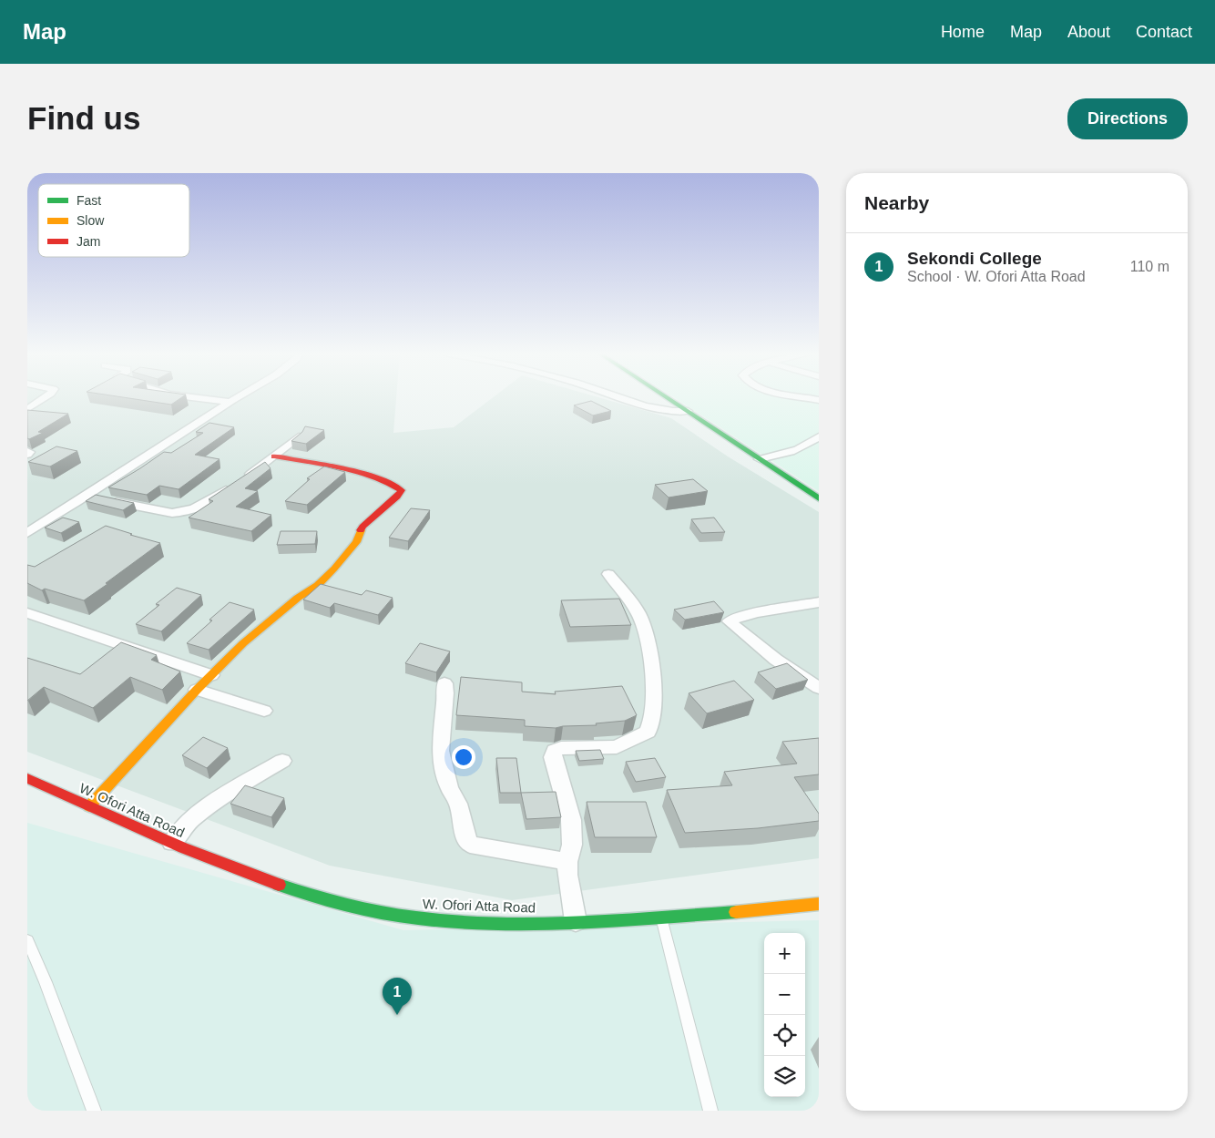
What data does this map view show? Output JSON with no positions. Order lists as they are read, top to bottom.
{
  "streets": {
    "main road": ["W. Ofori Atta Road"]
  },
  "legend": ["Fast", "Slow", "Jam"],
  "page": {
    "header": "Map",
    "nav": [
      "Home",
      "Map",
      "About",
      "Contact"
    ],
    "buttons": "Directions",
    "title": "Find us",
    "heading": "Nearby",
    "list": [
      {
        "mark": "1",
        "name": "Sekondi College",
        "note": "School · W. Ofori Atta Road",
        "value": "110 m"
      }
    ],
    "map_buttons": ["+", "−"],
    "pins": "1"
  }
}
